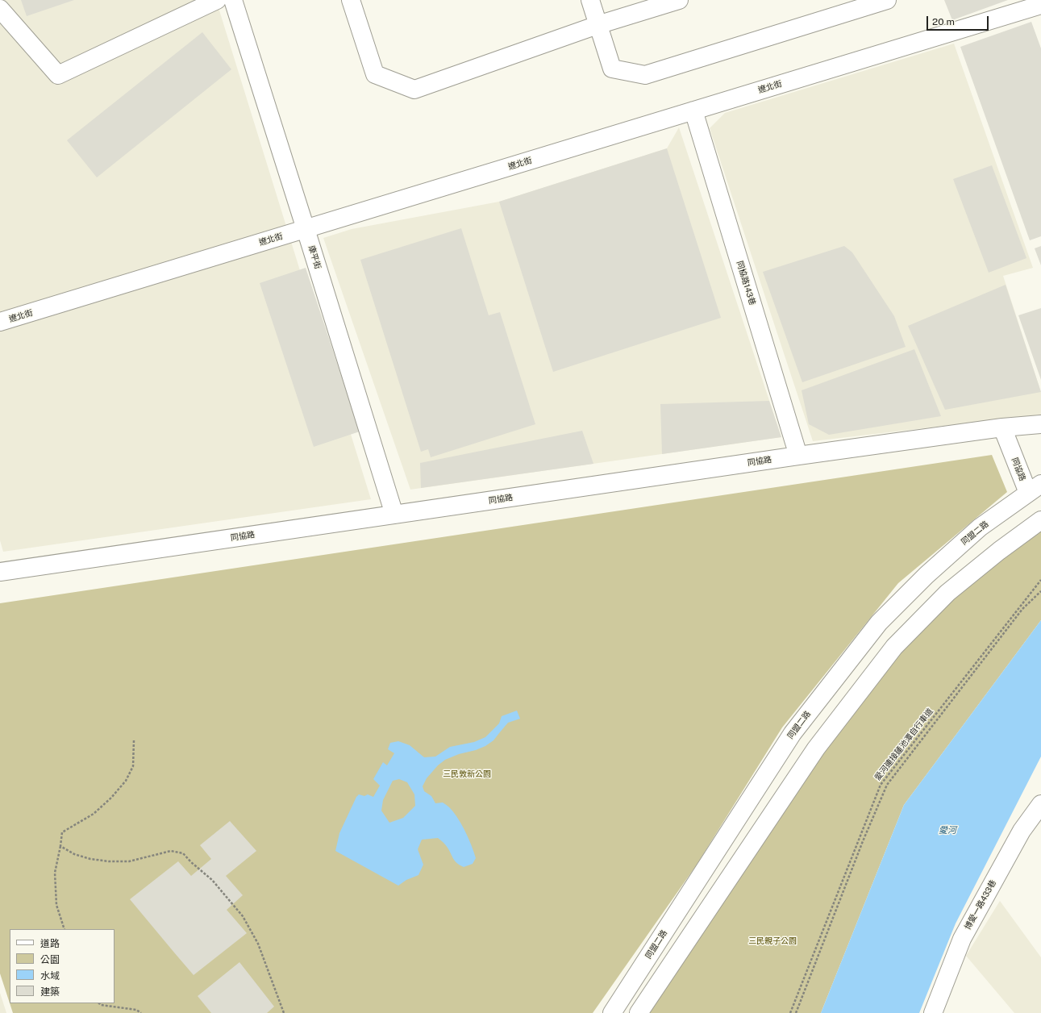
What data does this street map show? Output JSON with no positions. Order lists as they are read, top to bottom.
{
  "streets": {
    "street": [
      "遼北街",
      "康平街",
      "同協路143巷",
      "同協路",
      "同盟二路",
      "博愛一路433巷"
    ],
    "path": ["愛河連接蓮池潭自行車道"]
  },
  "crossings": [
    ["遼北街", "康平街"],
    ["遼北街", "同協路143巷"],
    ["康平街", "同協路"],
    ["同協路143巷", "同協路"],
    ["同協路", "同盟二路"]
  ],
  "water": ["愛河"],
  "parks": ["三民敦新公園", "三民親子公園"],
  "legend": [
    "道路",
    "公園",
    "水域",
    "建築"
  ],
  "scale_bar": "20 m"
}
